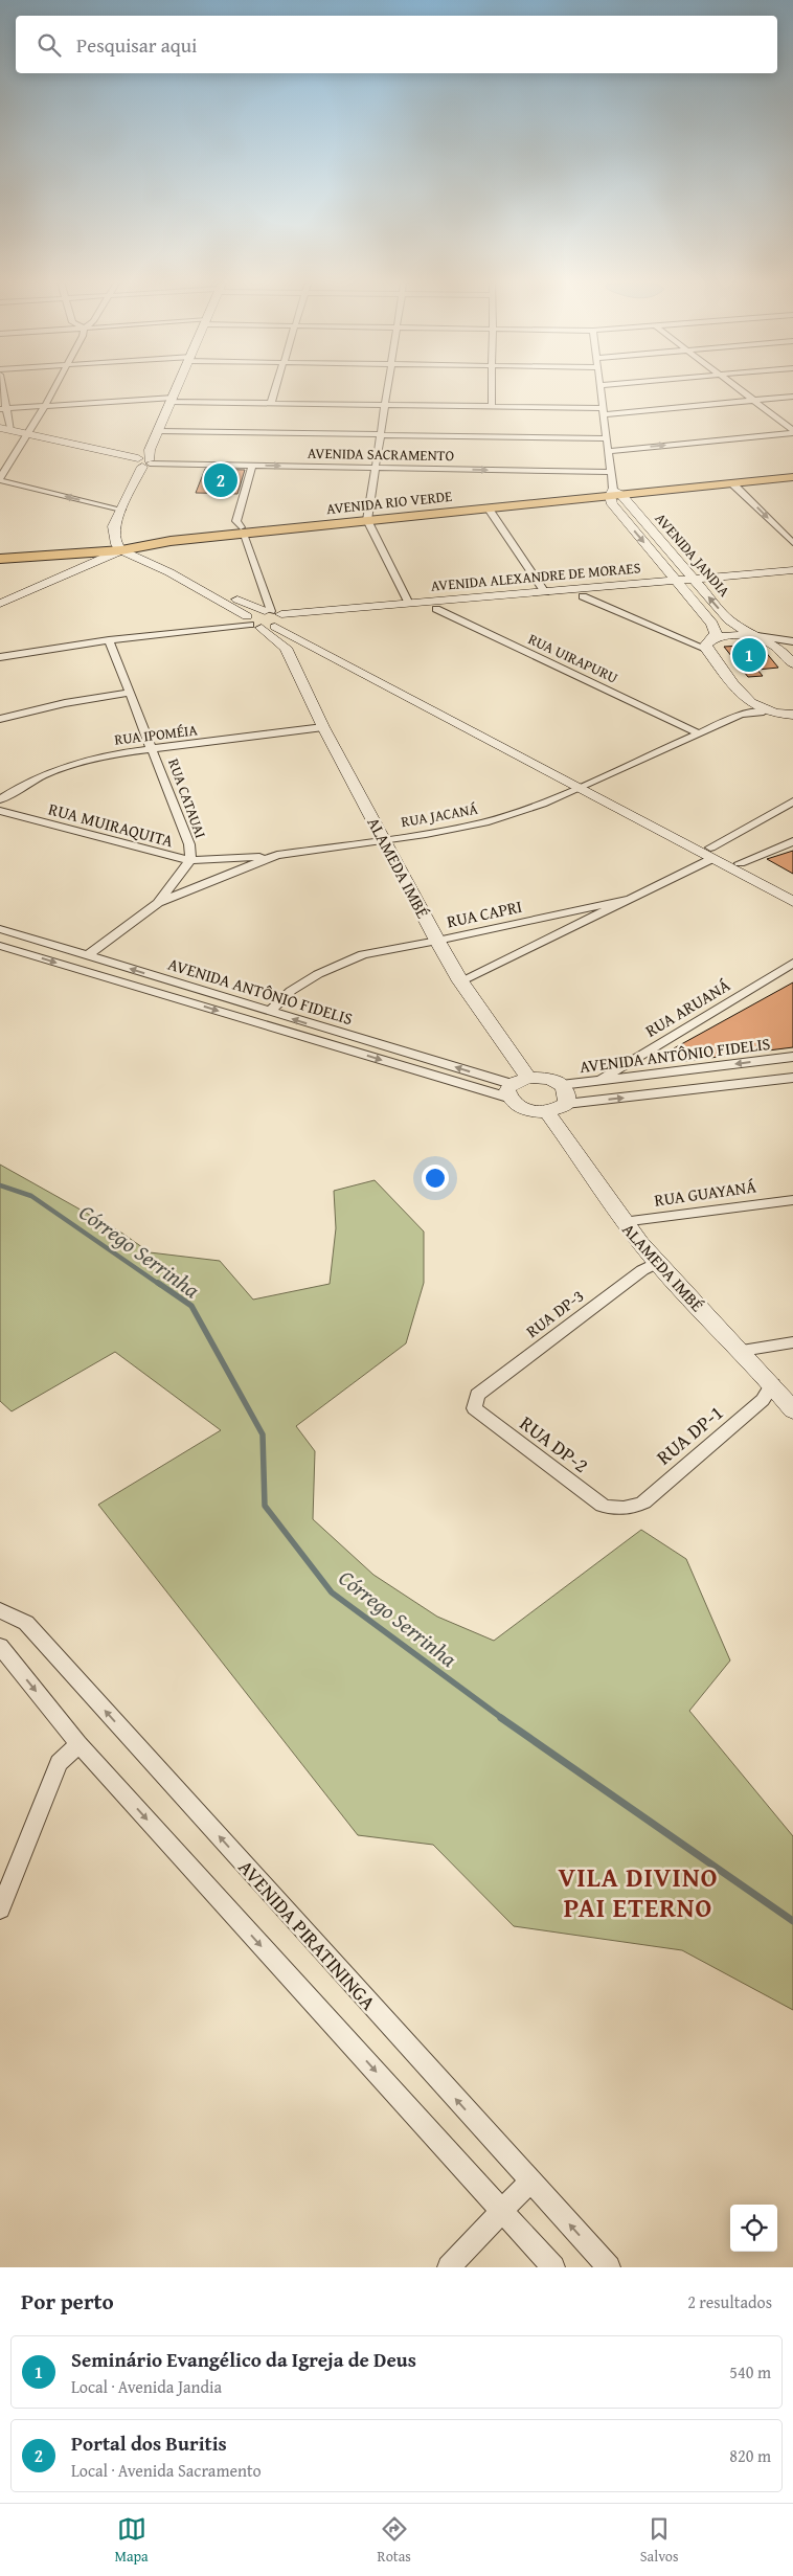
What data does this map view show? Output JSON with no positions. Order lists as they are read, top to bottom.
{
  "streets": {
    "main road": ["AVENIDA RIO VERDE"],
    "street": [
      "AVENIDA SACRAMENTO",
      "AVENIDA JANDIA",
      "AVENIDA ALEXANDRE DE MORAES",
      "RUA UIRAPURU",
      "RUA IPOMÉIA",
      "RUA CATAUAI",
      "RUA JACANÁ",
      "RUA MUIRAQUITA",
      "ALAMEDA IMBÉ",
      "RUA CAPRI",
      "AVENIDA ANTÔNIO FIDELIS",
      "RUA ARUANÁ",
      "RUA GUAYANÁ",
      "RUA DP-3",
      "RUA DP-1",
      "RUA DP-2",
      "AVENIDA PIRATININGA"
    ]
  },
  "crossings": [
    ["AVENIDA SACRAMENTO", "AVENIDA JANDIA"],
    ["AVENIDA RIO VERDE", "AVENIDA JANDIA"],
    ["AVENIDA JANDIA", "AVENIDA ALEXANDRE DE MORAES"],
    ["AVENIDA ALEXANDRE DE MORAES", "RUA UIRAPURU"],
    ["AVENIDA ALEXANDRE DE MORAES", "RUA CATAUAI"],
    ["RUA UIRAPURU", "RUA JACANÁ"],
    ["RUA IPOMÉIA", "RUA CATAUAI"],
    ["RUA IPOMÉIA", "ALAMEDA IMBÉ"],
    ["RUA CATAUAI", "RUA JACANÁ"],
    ["RUA CATAUAI", "RUA MUIRAQUITA"],
    ["RUA JACANÁ", "RUA MUIRAQUITA"],
    ["RUA JACANÁ", "ALAMEDA IMBÉ"],
    ["RUA JACANÁ", "AVENIDA ANTÔNIO FIDELIS"],
    ["ALAMEDA IMBÉ", "RUA CAPRI"],
    ["ALAMEDA IMBÉ", "AVENIDA ANTÔNIO FIDELIS"],
    ["ALAMEDA IMBÉ", "RUA GUAYANÁ"],
    ["ALAMEDA IMBÉ", "RUA DP-3"],
    ["ALAMEDA IMBÉ", "RUA DP-1"],
    ["RUA CAPRI", "AVENIDA ANTÔNIO FIDELIS"],
    ["AVENIDA ANTÔNIO FIDELIS", "RUA ARUANÁ"],
    ["RUA DP-3", "RUA DP-2"],
    ["RUA DP-1", "RUA DP-2"]
  ],
  "districts": ["VILA DIVINO PAI ETERNO"],
  "water": ["Córrego Serrinha"],
  "page": {
    "search": "Pesquisar aqui",
    "pins": ["2", "1"],
    "heading": ["Por perto", "2 resultados"],
    "list": [
      {
        "mark": "1",
        "name": "Seminário Evangélico da Igreja de Deus",
        "note": "Local · Avenida Jandia",
        "value": "540 m"
      },
      {
        "mark": "2",
        "name": "Portal dos Buritis",
        "note": "Local · Avenida Sacramento",
        "value": "820 m"
      }
    ],
    "nav": ["Mapa", "Rotas", "Salvos"]
  }
}
